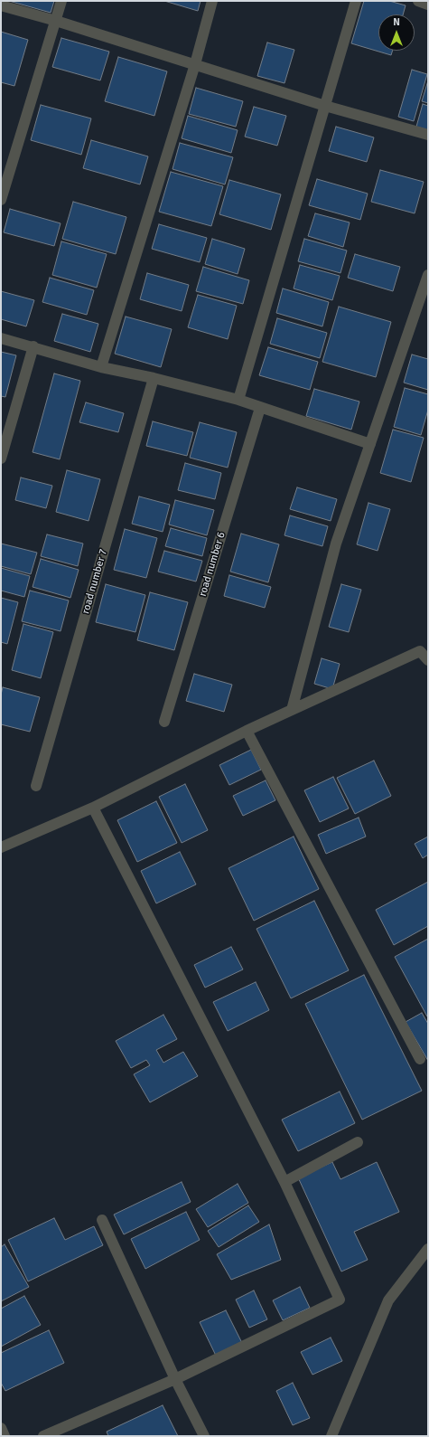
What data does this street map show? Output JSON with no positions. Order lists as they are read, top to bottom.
{
  "streets": {
    "street": ["road number 6", "road number 7"]
  },
  "north": "top"
}
